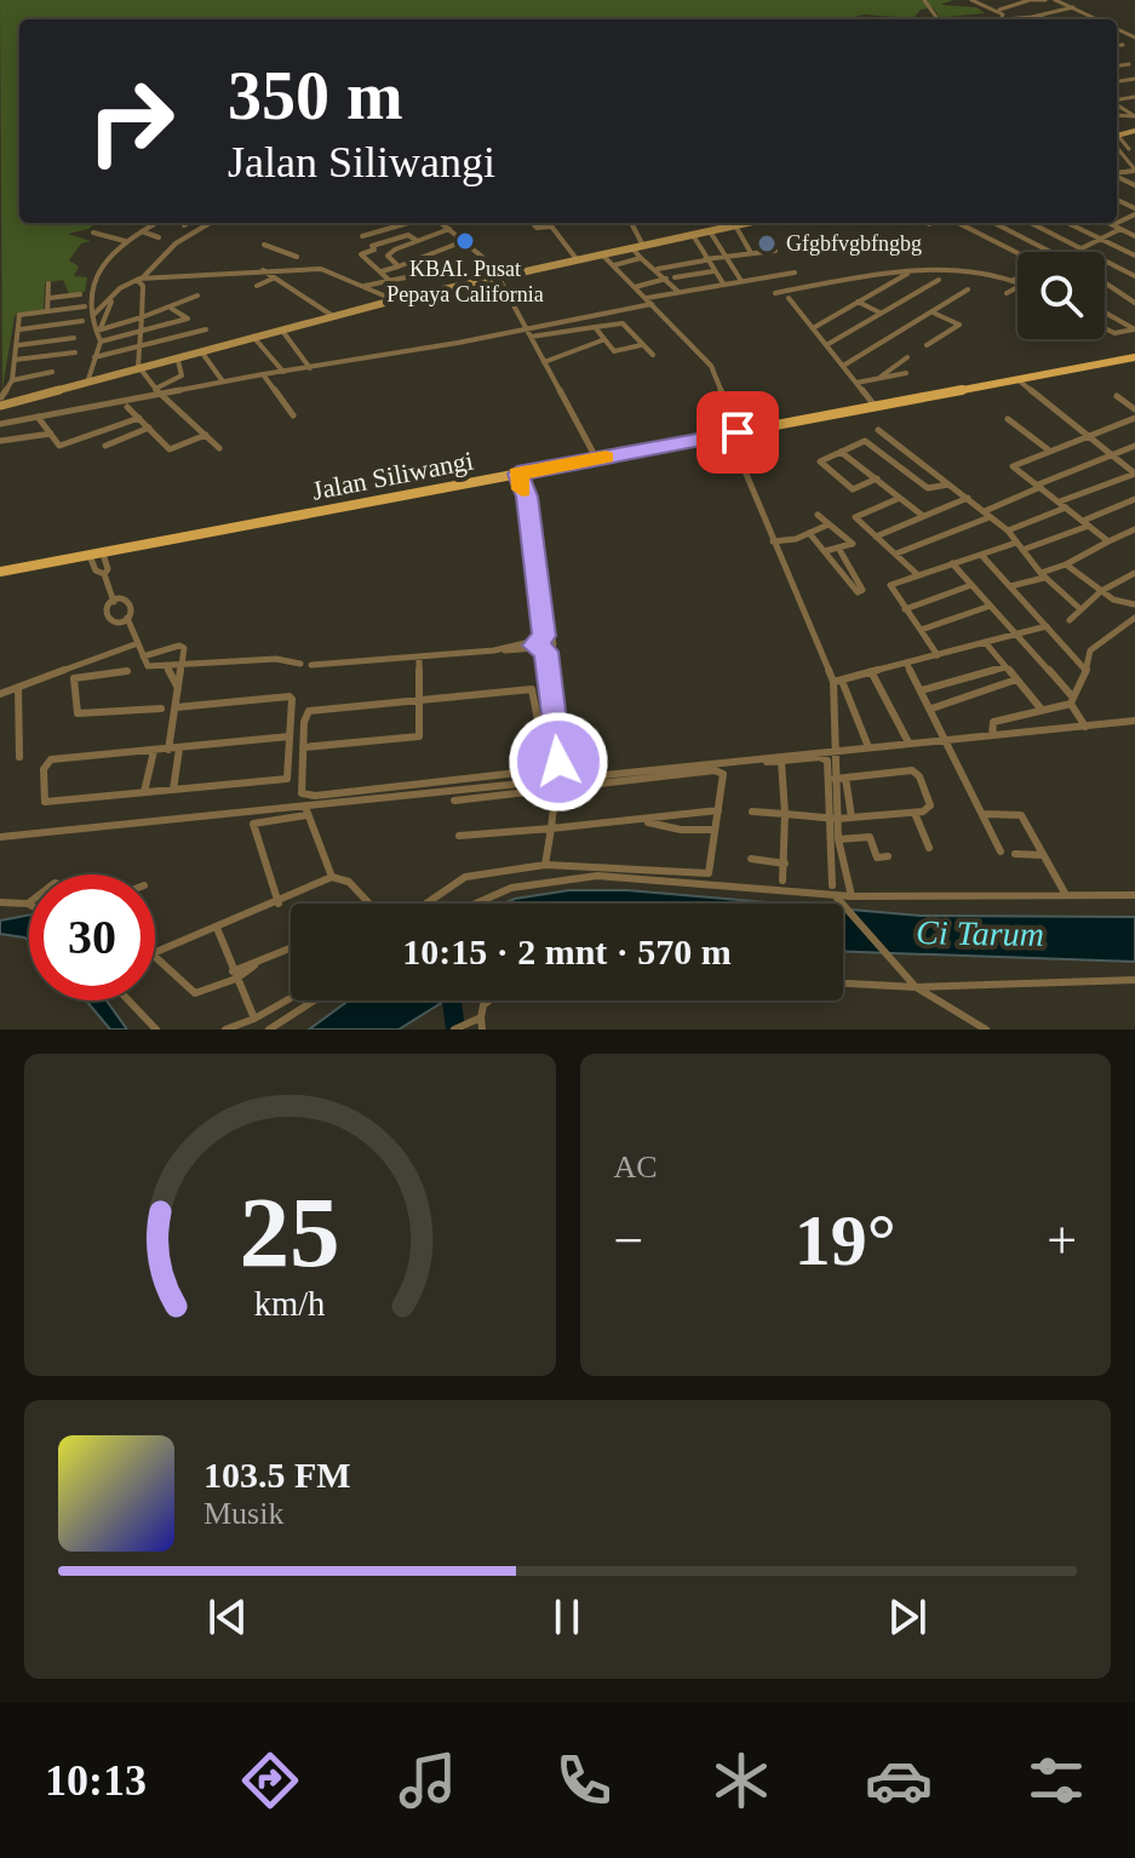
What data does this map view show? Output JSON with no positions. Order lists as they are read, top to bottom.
{
  "streets": {
    "main road": ["Jalan Siliwangi"]
  },
  "water": ["Ci Tarum"],
  "places": ["KBAI. Pusat Pepaya California", "Gfgbfvgbfngbg"],
  "page": {
    "turn": ["350 m", "Jalan Siliwangi"],
    "limit": "30",
    "trip": "10:15 · 2 mnt · 570 m",
    "tile": "AC",
    "heat": ["−", "19°", "+"],
    "song": ["103.5 FM", "Musik"],
    "tabs": "10:13",
    "gauge": ["25", "km/h"]
  }
}
